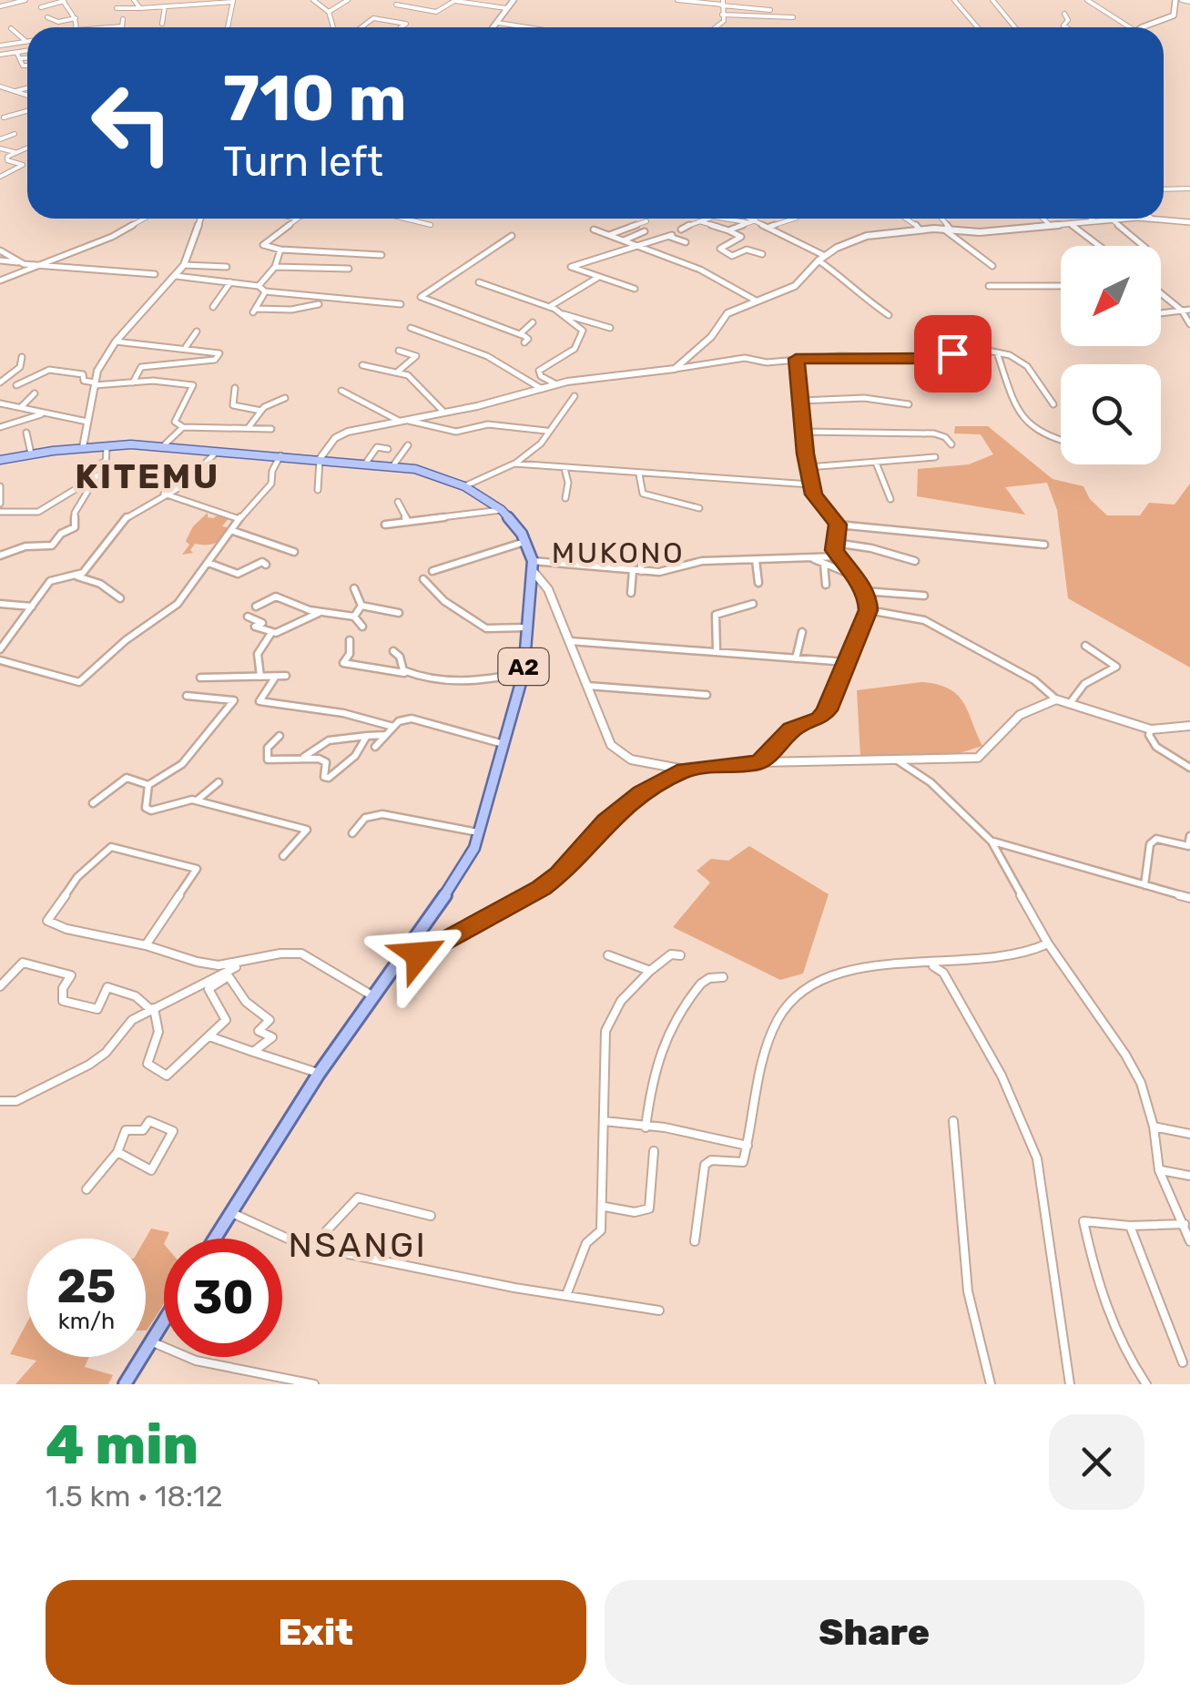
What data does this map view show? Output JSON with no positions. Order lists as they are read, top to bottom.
{
  "streets": {
    "main road": ["A2"]
  },
  "districts": ["KITEMU", "MUKONO", "NSANGI"],
  "north": "bottom left",
  "page": {
    "turn": ["710 m", "Turn left"],
    "speed": "25 km/h",
    "limit": "30",
    "heading": ["4 min", "1.5 km · 18:12"],
    "buttons": ["Exit", "Share"]
  }
}
